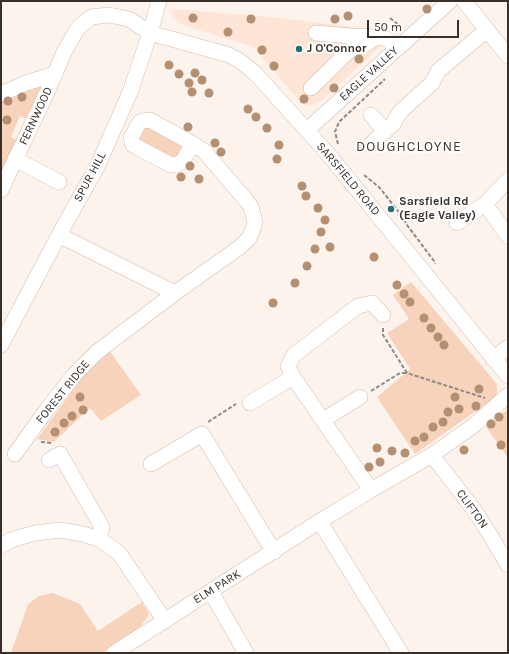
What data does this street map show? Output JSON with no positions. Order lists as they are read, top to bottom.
{
  "streets": {
    "street": [
      "EAGLE VALLEY",
      "FERNWOOD",
      "SPUR HILL",
      "SARSFIELD ROAD",
      "FOREST RIDGE",
      "CLIFTON",
      "ELM PARK"
    ]
  },
  "crossings": [
    ["EAGLE VALLEY", "SARSFIELD ROAD"],
    ["FERNWOOD", "SPUR HILL"],
    ["FERNWOOD", "SARSFIELD ROAD"],
    ["SPUR HILL", "SARSFIELD ROAD"],
    ["CLIFTON", "ELM PARK"]
  ],
  "districts": ["DOUGHCLOYNE"],
  "places": ["J O'Connor", "Sarsfield Rd (Eagle Valley)"],
  "scale_bar": "50 m"
}
